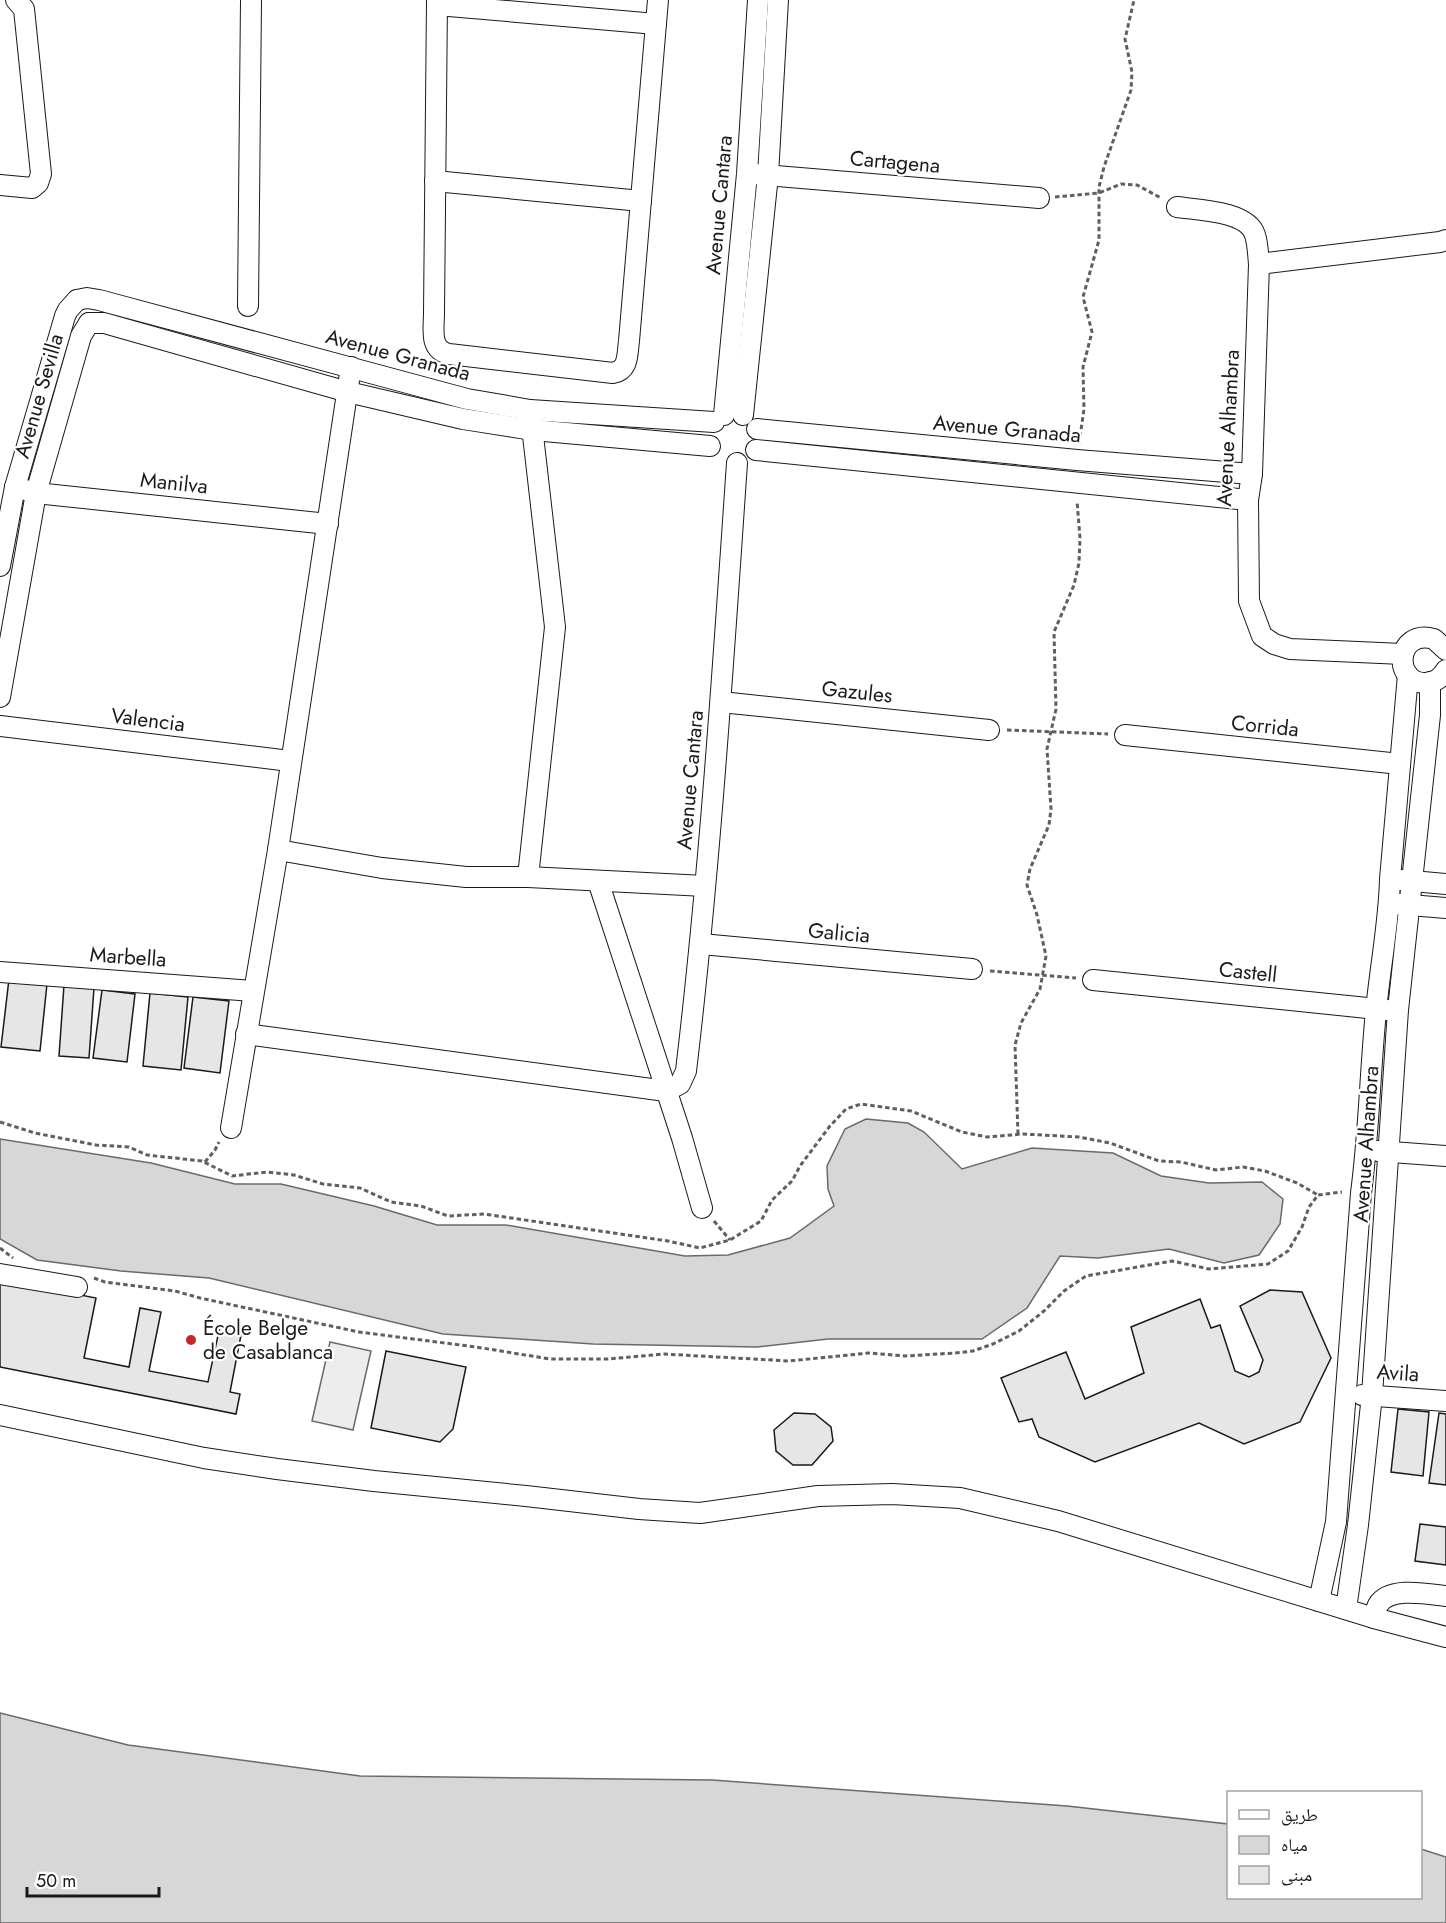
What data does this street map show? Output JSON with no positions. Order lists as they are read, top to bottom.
{
  "streets": {
    "street": [
      "Cartagena",
      "Avenue Cantara",
      "Avenue Granada",
      "Avenue Sevilla",
      "Avenue Alhambra",
      "Manilva",
      "Gazules",
      "Valencia",
      "Corrida",
      "Galicia",
      "Marbella",
      "Castell",
      "Avila"
    ]
  },
  "crossings": [
    ["Cartagena", "Avenue Cantara"],
    ["Avenue Cantara", "Avenue Granada"],
    ["Avenue Cantara", "Gazules"],
    ["Avenue Cantara", "Galicia"],
    ["Avenue Granada", "Avenue Sevilla"],
    ["Avenue Granada", "Avenue Alhambra"],
    ["Avenue Sevilla", "Manilva"],
    ["Avenue Alhambra", "Corrida"],
    ["Avenue Alhambra", "Castell"],
    ["Avenue Alhambra", "Avila"]
  ],
  "places": ["École Belge de Casablanca"],
  "legend": ["طريق", "مياه", "مبنى"],
  "scale_bar": "50 m"
}
